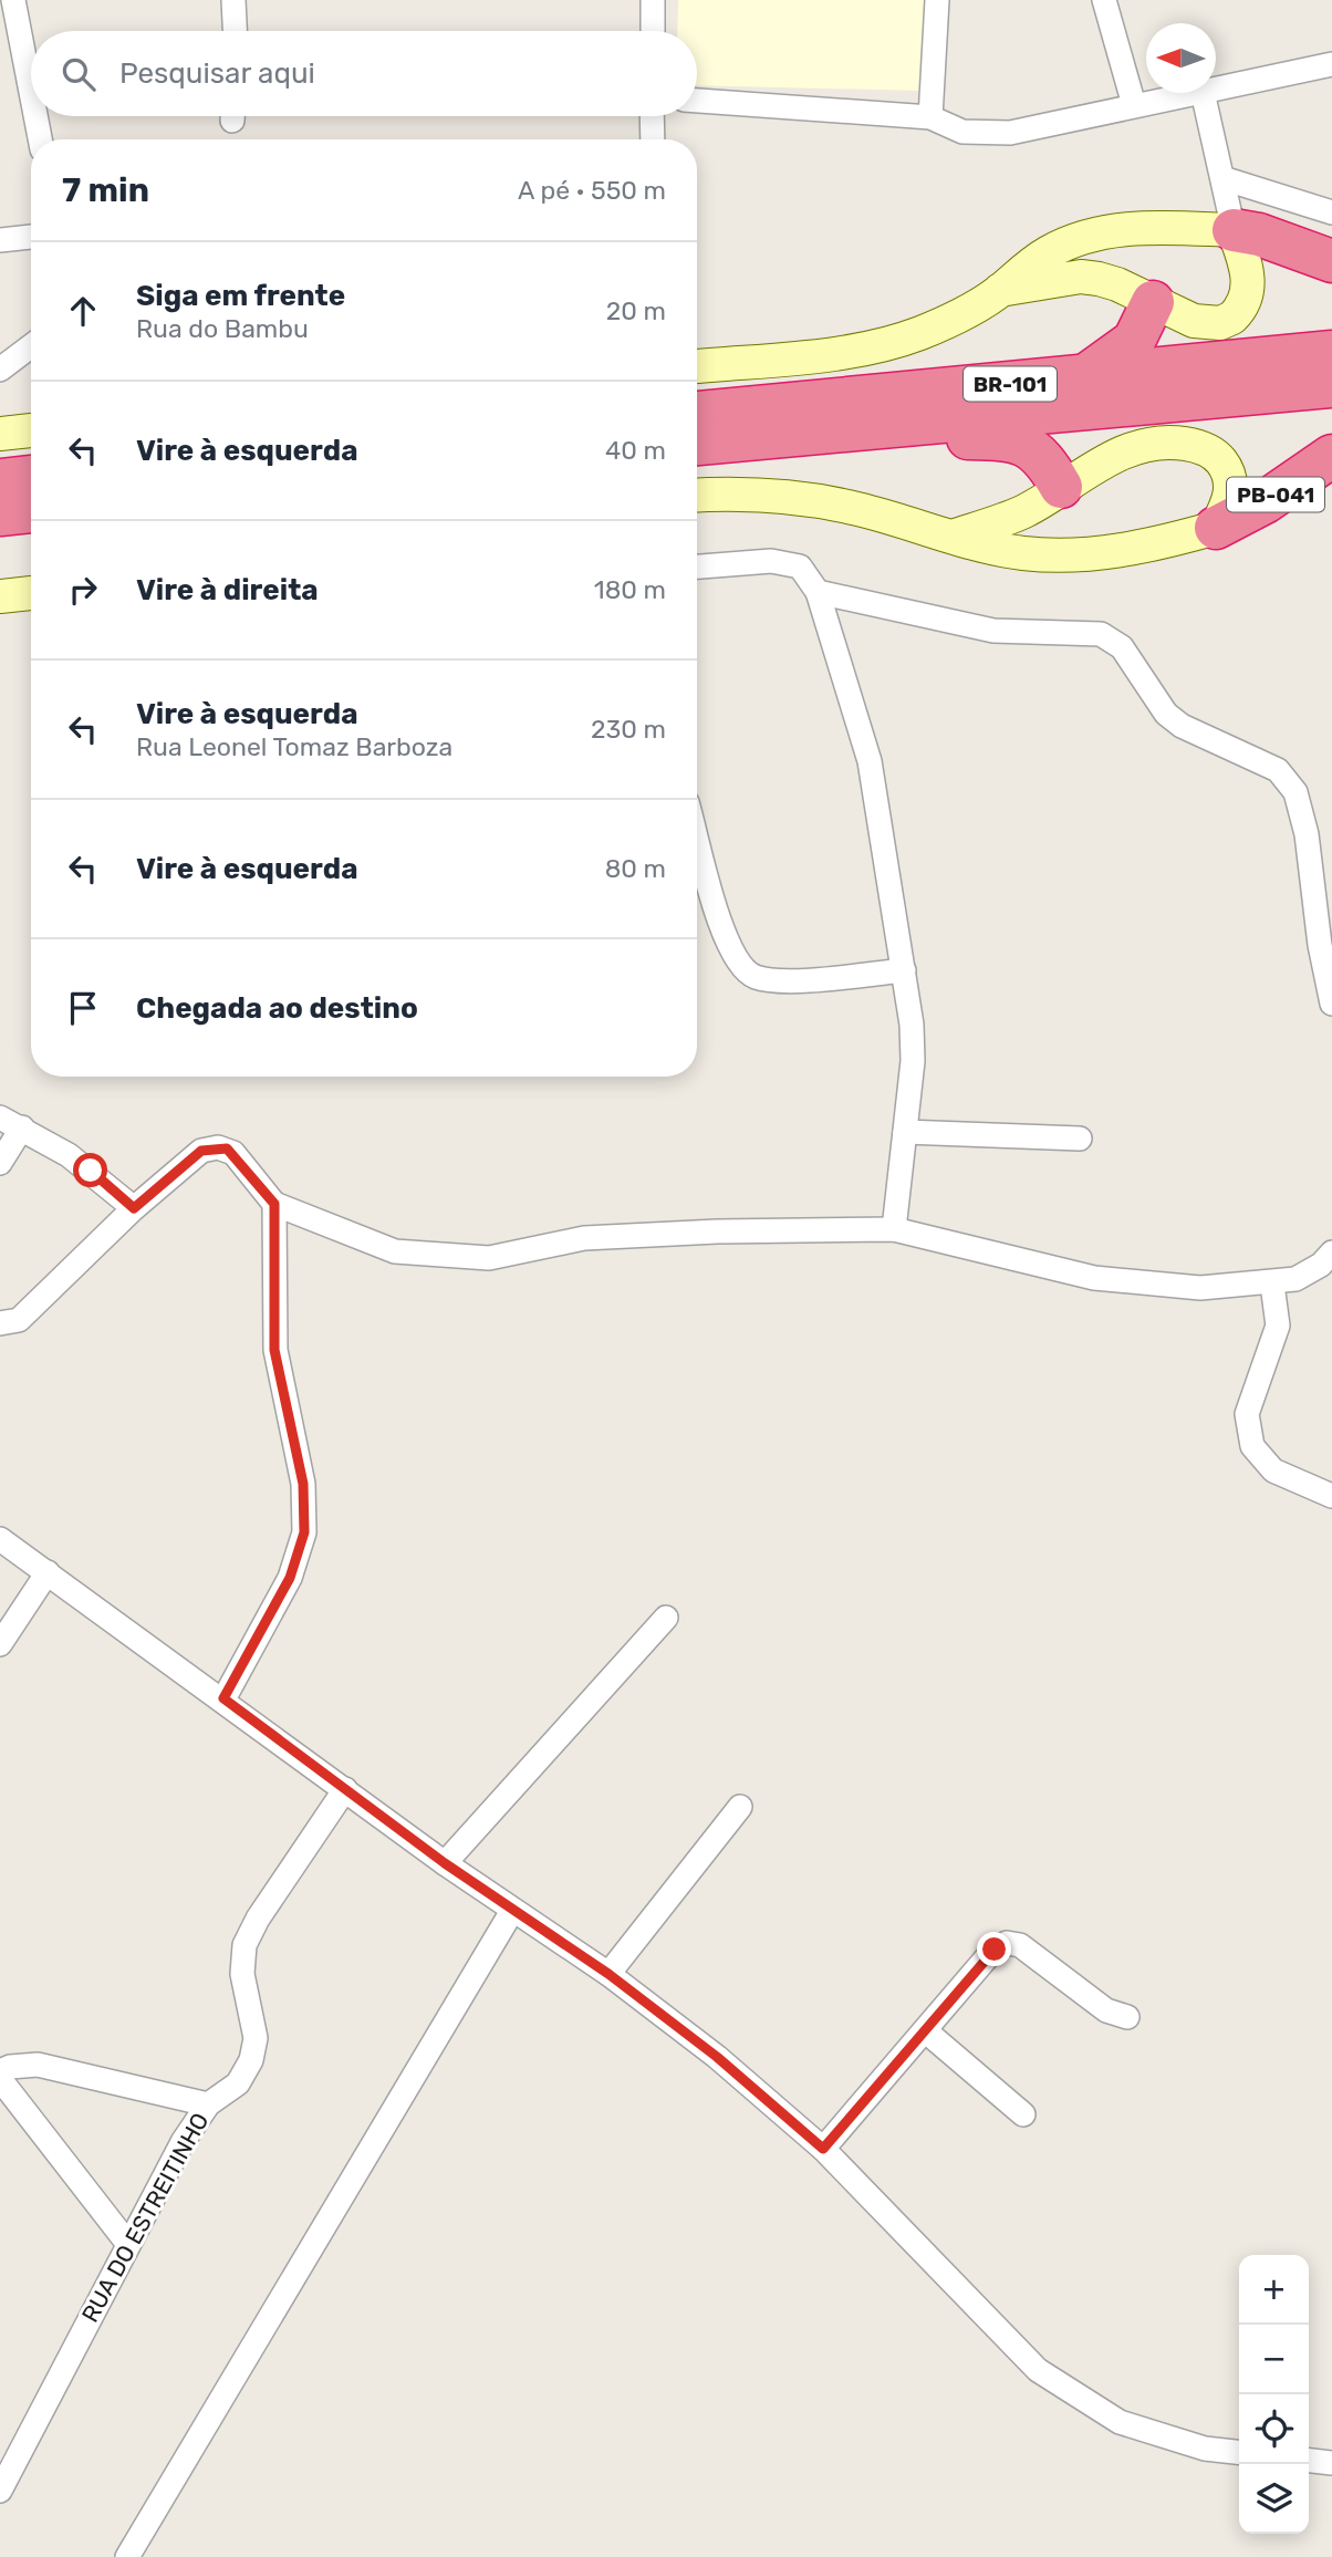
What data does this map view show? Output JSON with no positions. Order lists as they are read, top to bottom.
{
  "streets": {
    "highway": ["BR-101", "PB-041"],
    "street": ["RUA DO ESTREITINHO"]
  },
  "north": "left",
  "page": {
    "search": "Pesquisar aqui",
    "heading": ["7 min", "A pé · 550 m"],
    "list": [
      ["Siga em frente", "Rua do Bambu", "20 m"],
      ["Vire à esquerda", "40 m"],
      ["Vire à direita", "180 m"],
      ["Vire à esquerda", "Rua Leonel Tomaz Barboza", "230 m"],
      ["Vire à esquerda", "80 m"],
      "Chegada ao destino"
    ],
    "map_buttons": ["+", "−"]
  }
}
